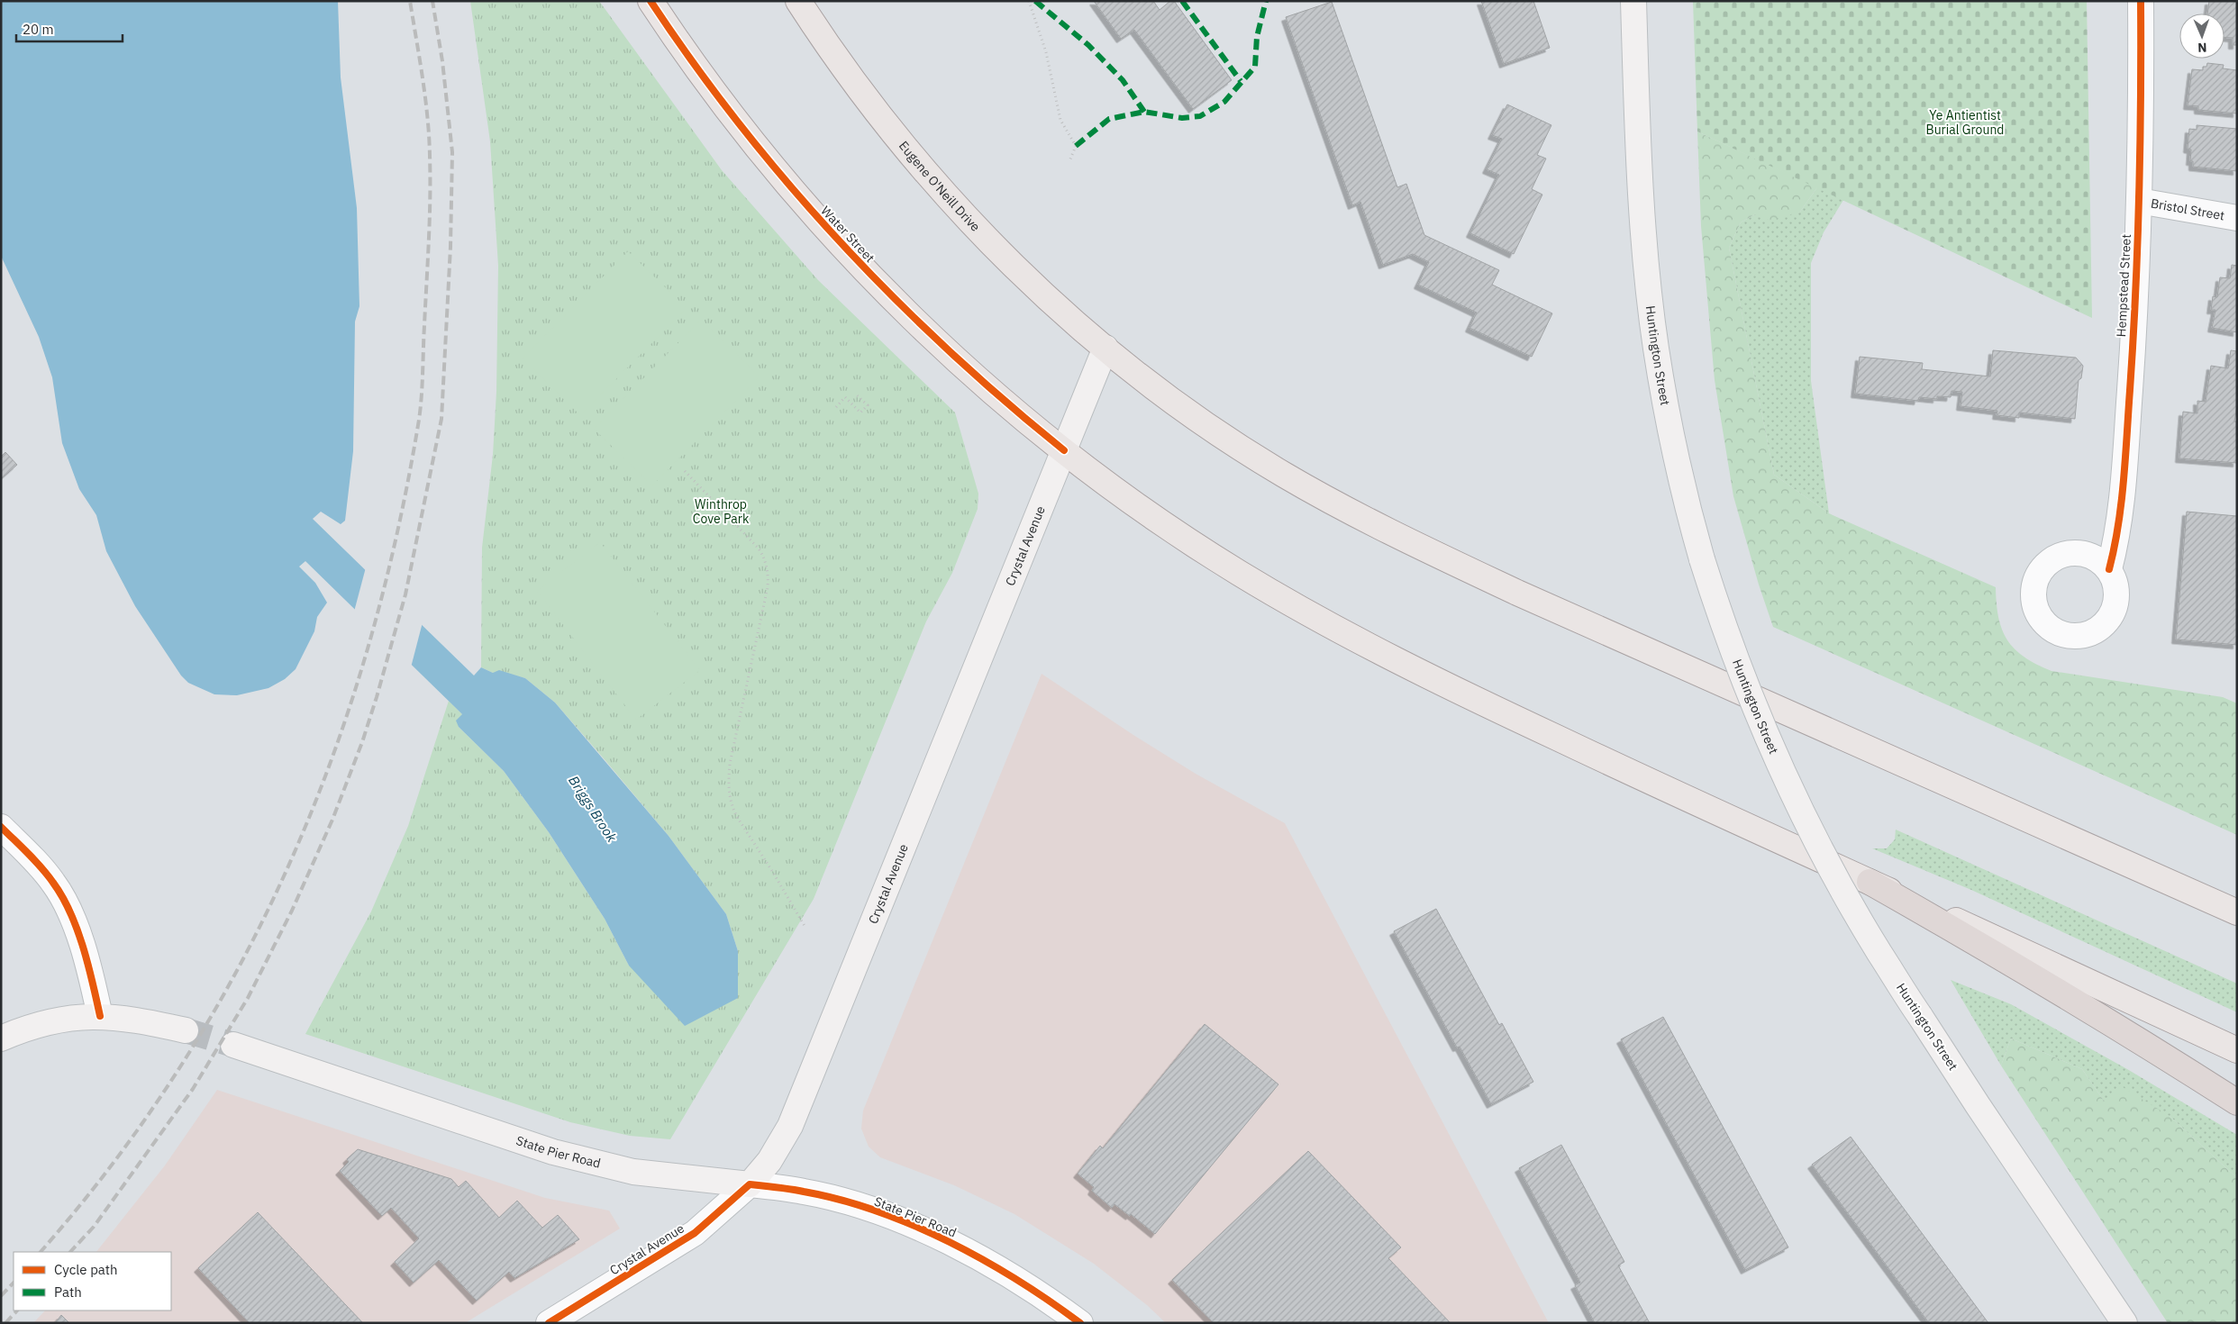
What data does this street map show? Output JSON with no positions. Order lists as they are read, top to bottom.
{
  "streets": {
    "main road": [
      "Eugene O'Neill Drive",
      "Water Street",
      "Huntington Street",
      "Crystal Avenue",
      "State Pier Road"
    ],
    "street": ["Bristol Street", "Hempstead Street"]
  },
  "crossings": [
    ["Eugene O'Neill Drive", "Crystal Avenue"],
    ["Bristol Street", "Hempstead Street"],
    ["Water Street", "Crystal Avenue"],
    ["Crystal Avenue", "State Pier Road"]
  ],
  "water": ["Briggs Brook"],
  "parks": ["Ye Antientist Burial Ground", "Winthrop Cove Park"],
  "legend": ["Cycle path", "Path"],
  "scale_bar": "20 m",
  "north": "bottom"
}
